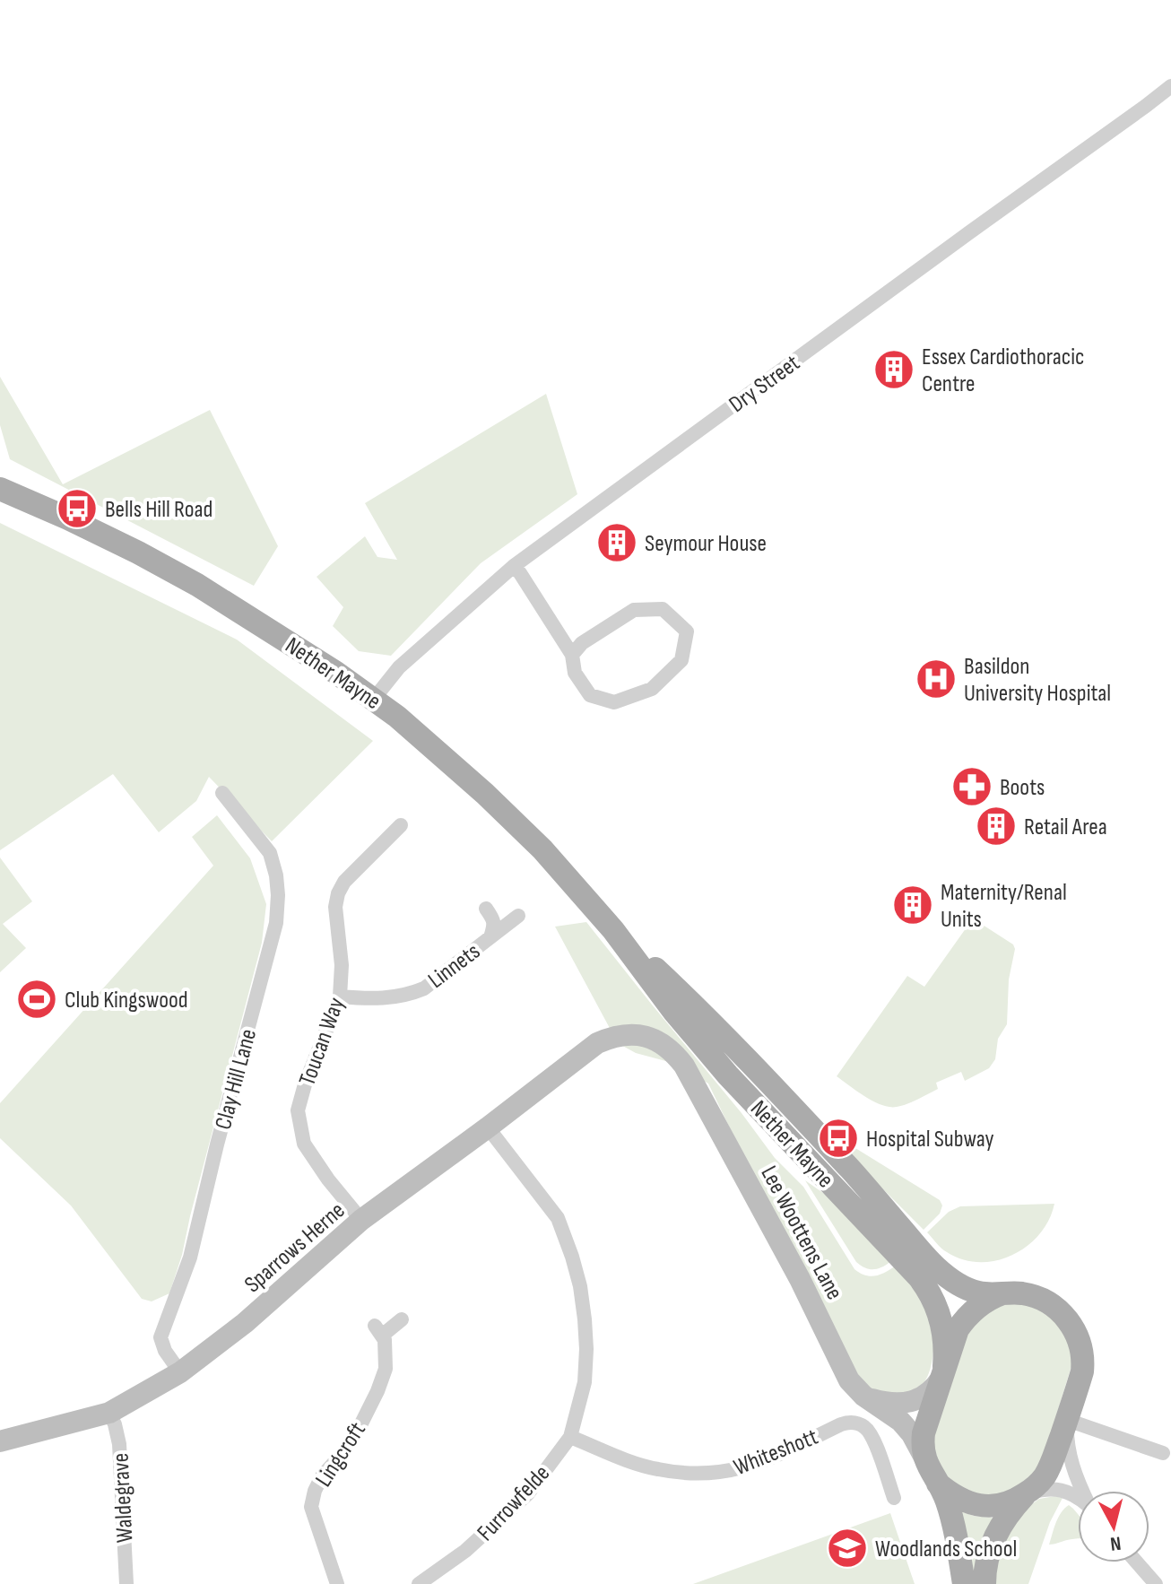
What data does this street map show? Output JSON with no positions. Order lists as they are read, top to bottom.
{
  "streets": {
    "main road": ["Nether Mayne"],
    "street": [
      "Dry Street",
      "Linnets",
      "Toucan Way",
      "Clay Hill Lane",
      "Lee Woottens Lane",
      "Sparrows Herne",
      "Whiteshott",
      "Lingcroft",
      "Waldegrave",
      "Furrowfelde"
    ]
  },
  "crossings": [
    ["Dry Street", "Nether Mayne"],
    ["Nether Mayne", "Lee Woottens Lane"],
    ["Linnets", "Toucan Way"],
    ["Toucan Way", "Sparrows Herne"],
    ["Clay Hill Lane", "Sparrows Herne"],
    ["Lee Woottens Lane", "Sparrows Herne"],
    ["Sparrows Herne", "Waldegrave"],
    ["Sparrows Herne", "Furrowfelde"],
    ["Whiteshott", "Furrowfelde"]
  ],
  "places": {
    "building": [
      "Essex Cardiothoracic Centre",
      "Seymour House",
      "Retail Area",
      "Maternity/Renal Units"
    ],
    "bus stop": ["Bells Hill Road", "Hospital Subway"],
    "hospital": ["Basildon University Hospital"],
    "pharmacy": ["Boots"],
    "sports": ["Club Kingswood"],
    "school or university": ["Woodlands School"]
  },
  "north": "bottom"
}
